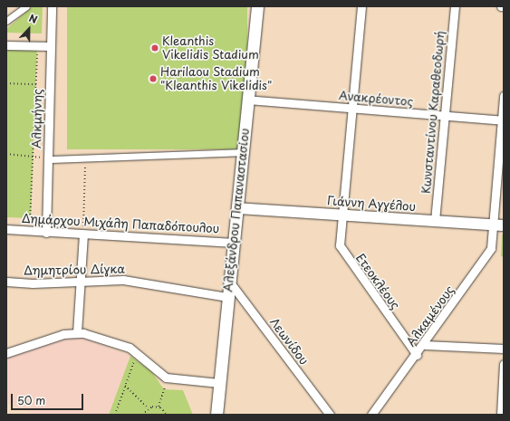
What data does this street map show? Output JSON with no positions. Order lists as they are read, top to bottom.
{
  "streets": {
    "main road": ["Αλεξάνδρου Παπαναστασίου"],
    "street": [
      "Ανακρέοντος",
      "Κωνσταντίνου Καραθεοδωρή",
      "Αλκμήνης",
      "Γιάννη Αγγέλου",
      "Δημάρχου Μιχάλη Παπαδόπουλου",
      "Δημητρίου Δίγκα",
      "Ετεοκλέους",
      "Αλκαμένους",
      "Λεωνίδου"
    ]
  },
  "crossings": [
    ["Ανακρέοντος", "Κωνσταντίνου Καραθεοδωρή"],
    ["Ανακρέοντος", "Αλεξάνδρου Παπαναστασίου"],
    ["Ανακρέοντος", "Ετεοκλέους"],
    ["Ανακρέοντος", "Αλκαμένους"],
    ["Κωνσταντίνου Καραθεοδωρή", "Γιάννη Αγγέλου"],
    ["Αλκμήνης", "Δημάρχου Μιχάλη Παπαδόπουλου"],
    ["Γιάννη Αγγέλου", "Αλεξάνδρου Παπαναστασίου"],
    ["Γιάννη Αγγέλου", "Ετεοκλέους"],
    ["Γιάννη Αγγέλου", "Αλκαμένους"],
    ["Αλεξάνδρου Παπαναστασίου", "Δημάρχου Μιχάλη Παπαδόπουλου"],
    ["Αλεξάνδρου Παπαναστασίου", "Δημητρίου Δίγκα"],
    ["Αλεξάνδρου Παπαναστασίου", "Λεωνίδου"],
    ["Ετεοκλέους", "Αλκαμένους"]
  ],
  "places": ["Kleanthis Vikelidis Stadium", "Harilaou Stadium \"Kleanthis Vikelidis\""],
  "scale_bar": "50 m",
  "north": "top"
}
